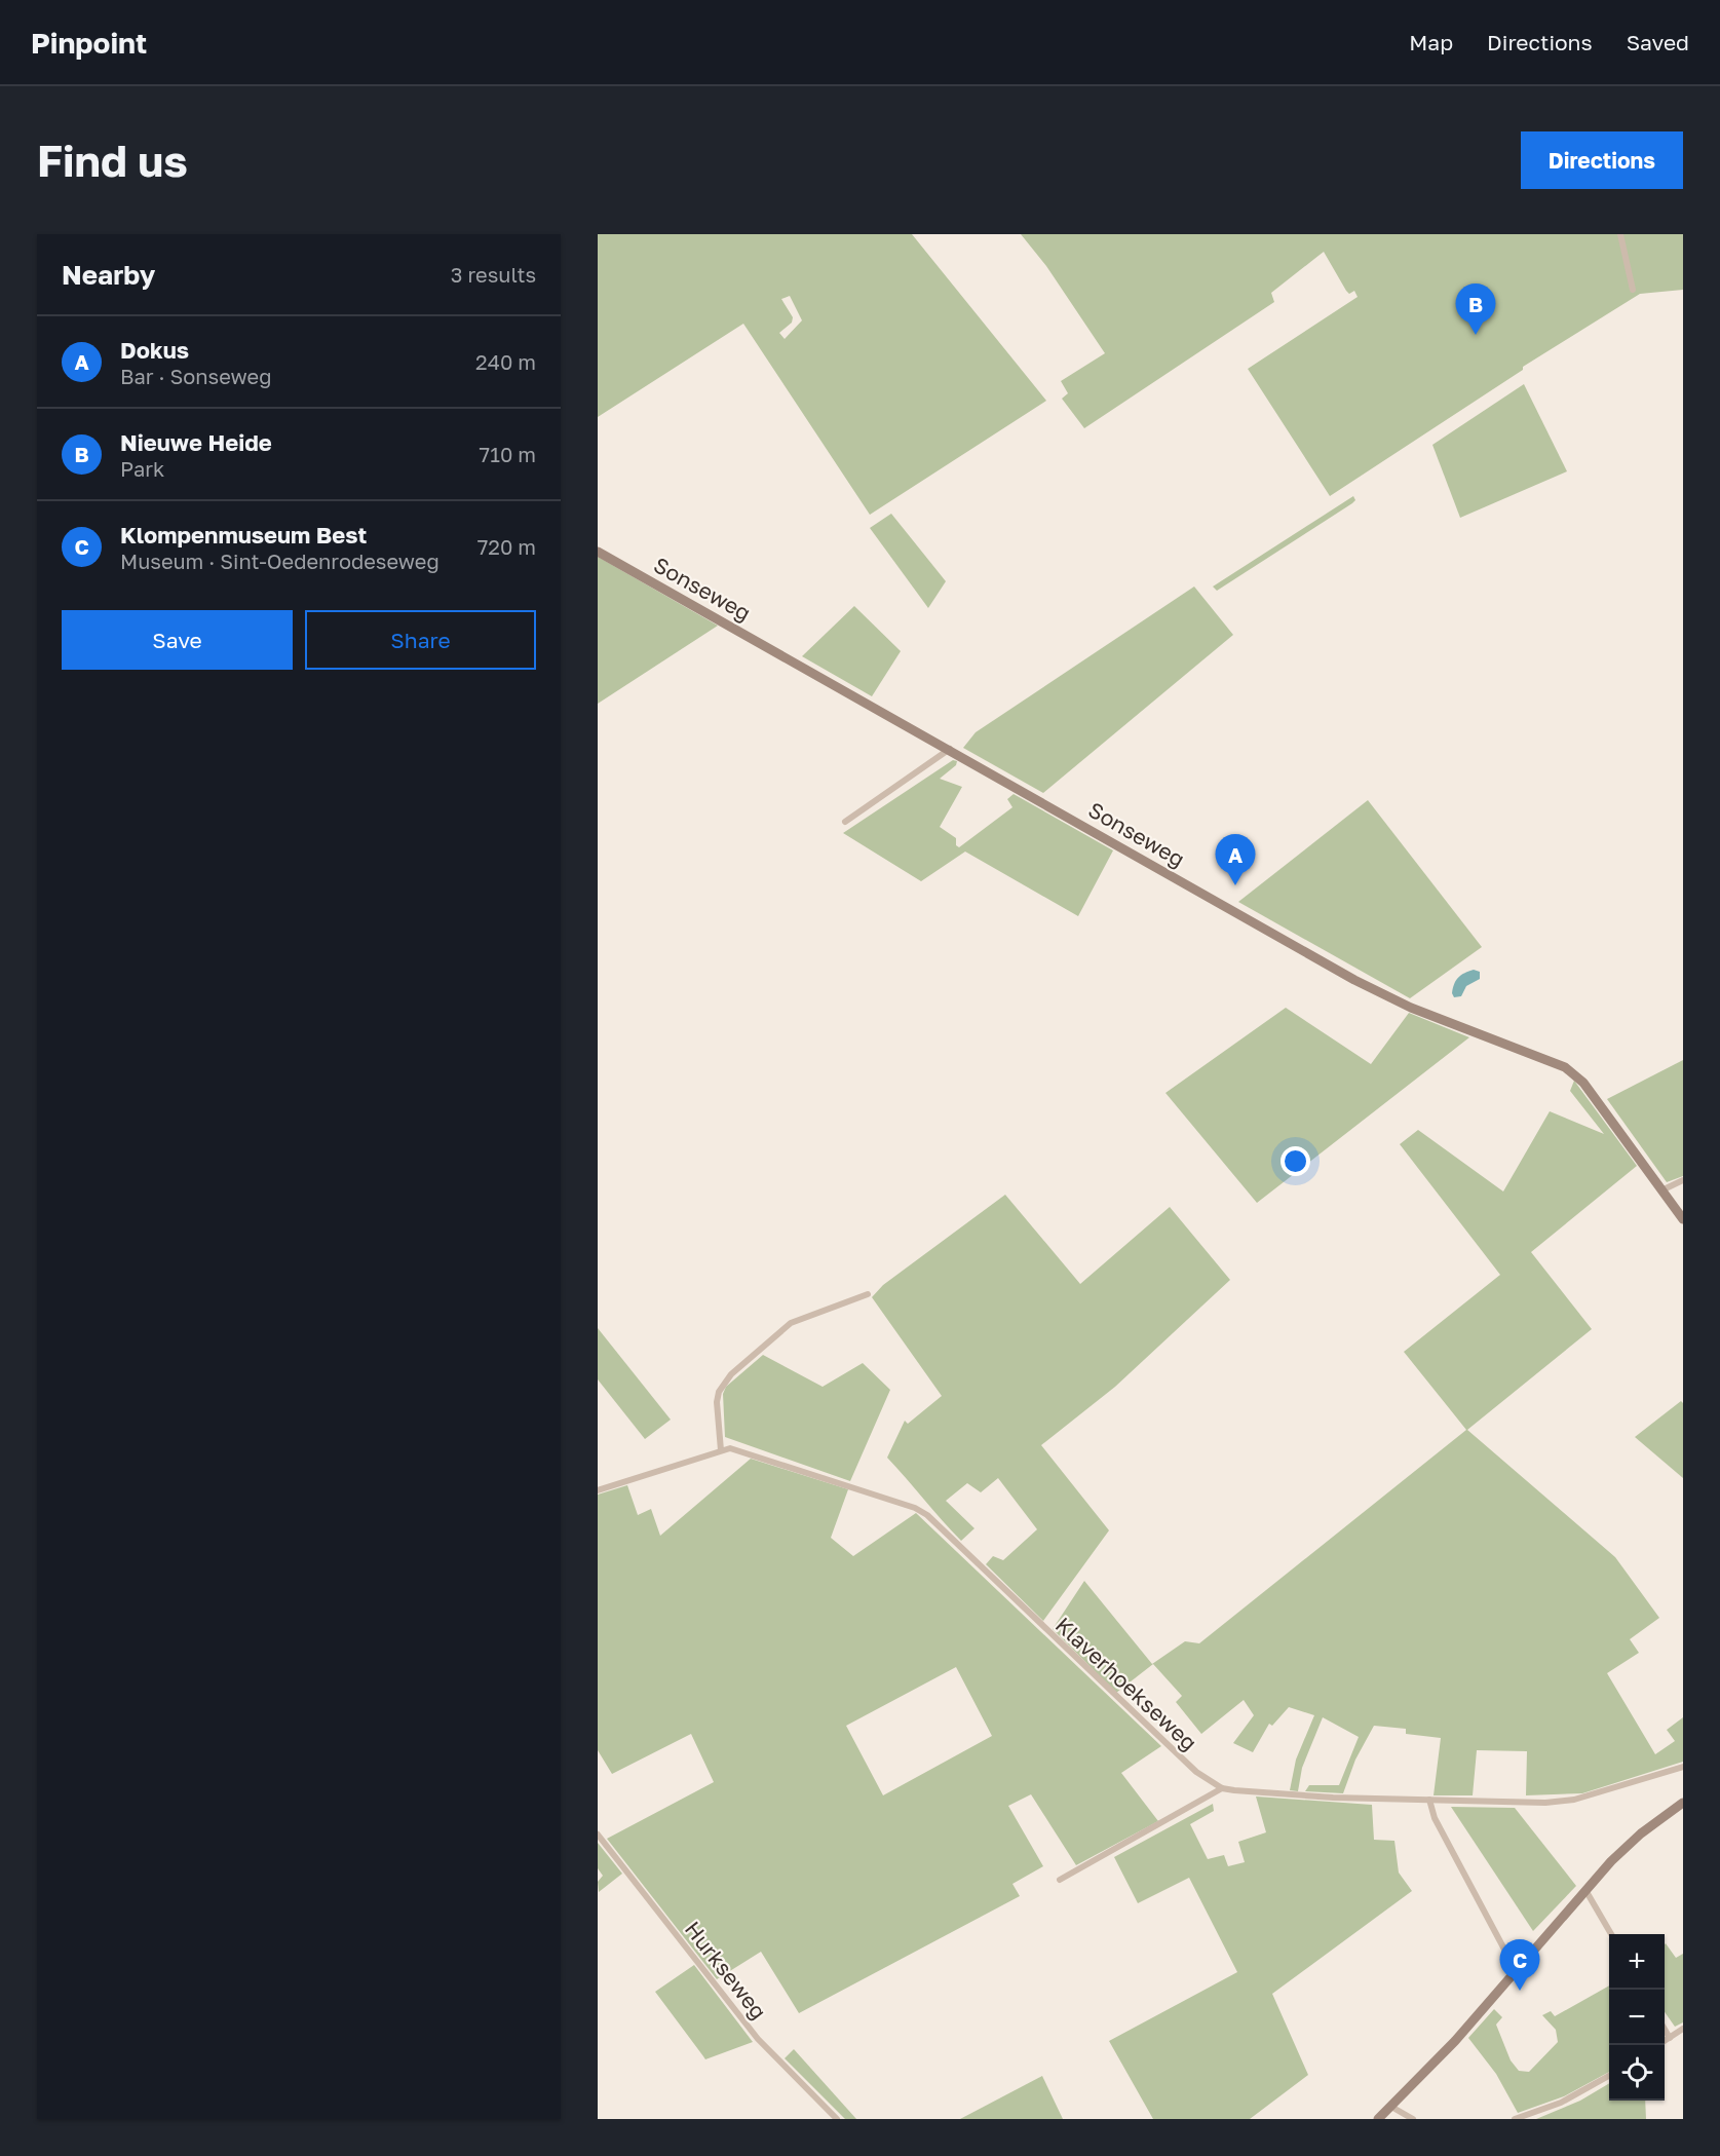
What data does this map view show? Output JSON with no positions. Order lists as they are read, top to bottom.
{
  "streets": {
    "main road": ["Sonseweg"],
    "street": ["Klaverhoekseweg", "Hurkseweg"]
  },
  "page": {
    "header": "Pinpoint",
    "nav": ["Map", "Directions", "Saved"],
    "buttons": [
      "Directions",
      ["Save", "Share"]
    ],
    "title": "Find us",
    "heading": ["Nearby", "3 results"],
    "pins": ["B", "A", "C"],
    "list": [
      {
        "mark": "A",
        "name": "Dokus",
        "note": "Bar · Sonseweg",
        "value": "240 m"
      },
      {
        "mark": "B",
        "name": "Nieuwe Heide",
        "note": "Park",
        "value": "710 m"
      },
      {
        "mark": "C",
        "name": "Klompenmuseum Best",
        "note": "Museum · Sint-Oedenrodeseweg",
        "value": "720 m"
      }
    ],
    "map_buttons": ["+", "−"]
  }
}
